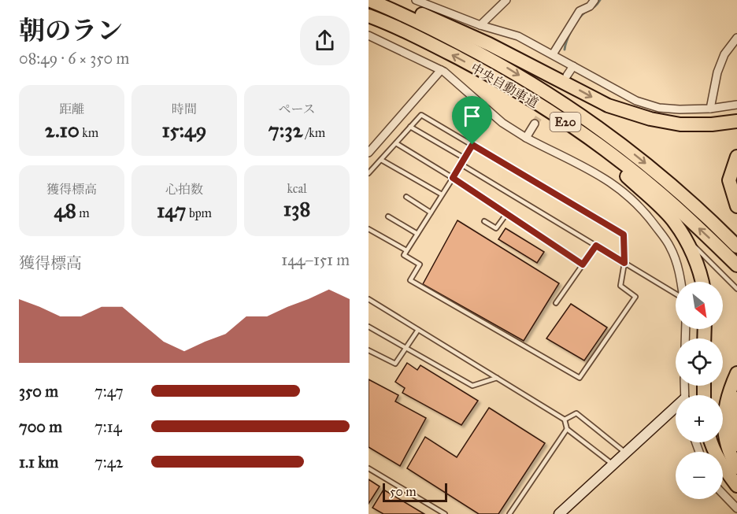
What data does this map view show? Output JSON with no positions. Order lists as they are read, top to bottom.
{
  "streets": {
    "highway": ["中央自動車道", "E20"]
  },
  "scale_bar": "50 m",
  "north": "bottom right",
  "page": {
    "heading": ["朝のラン", "08:49 · 6 × 350 m"],
    "stats": [
      ["距離", "2.10 km"],
      ["時間", "15:49"],
      ["ペース", "7:32 /km"],
      ["獲得標高", "48 m"],
      ["心拍数", "147 bpm"],
      ["kcal", "138"]
    ],
    "chart": ["獲得標高", "144–151 m"],
    "map_buttons": ["+", "−"],
    "list": [
      {
        "name": "350 m",
        "note": "7:47"
      },
      {
        "name": "700 m",
        "note": "7:14"
      },
      {
        "name": "1.1 km",
        "note": "7:42"
      }
    ],
    "scale": "50 m"
  }
}
